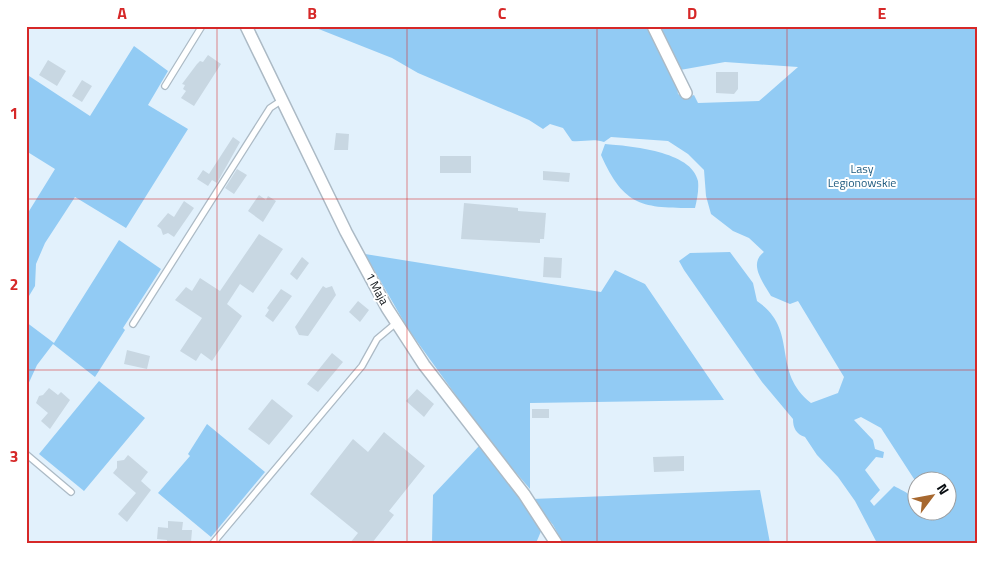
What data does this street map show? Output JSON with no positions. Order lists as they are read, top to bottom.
{
  "streets": {
    "street": ["1 Maja"]
  },
  "parks": ["Lasy Legionowskie"],
  "north": "top right",
  "grid": {
    "columns": [
      "A",
      "B",
      "C",
      "D",
      "E"
    ],
    "rows": ["1", "2", "3"]
  }
}
